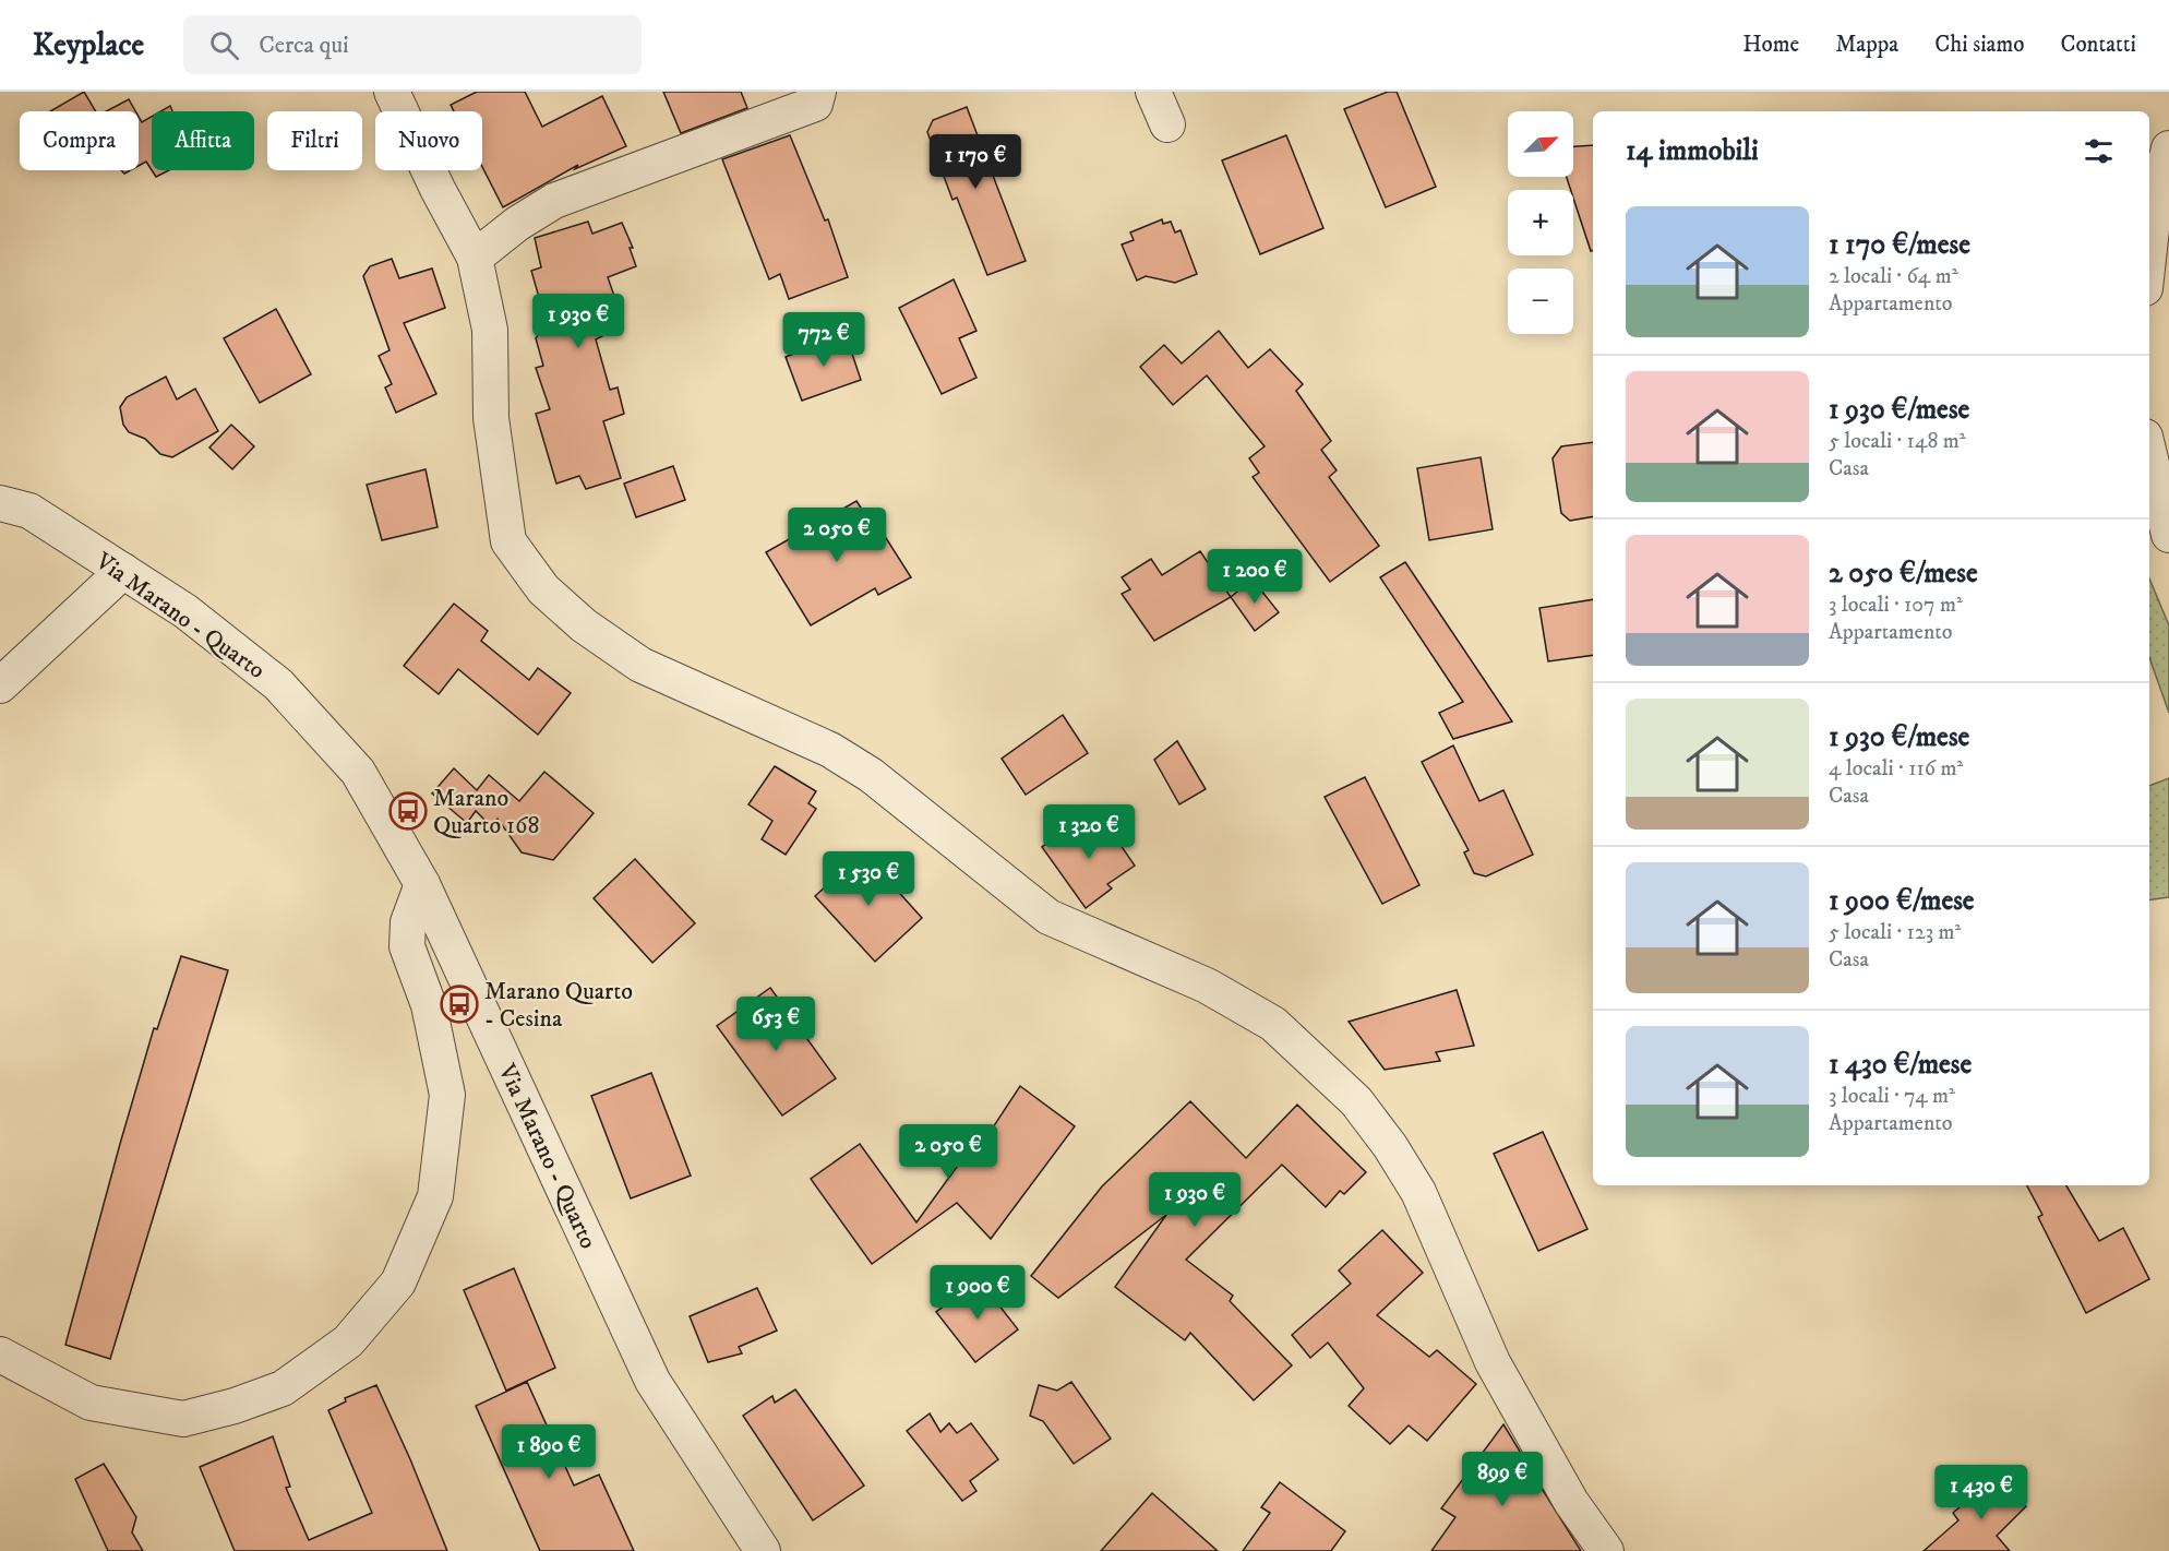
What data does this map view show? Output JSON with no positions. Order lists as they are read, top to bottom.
{
  "streets": {
    "street": ["Via Marano - Quarto"]
  },
  "places": {
    "bus stop": ["Marano Quarto 168", "Marano Quarto - Cesina"]
  },
  "north": "top right",
  "page": {
    "header": "Keyplace",
    "search": "Cerca qui",
    "nav": [
      "Home",
      "Mappa",
      "Chi siamo",
      "Contatti"
    ],
    "map_buttons": ["+", "−"],
    "chip": [
      "Compra",
      "Affitta",
      "Filtri",
      "Nuovo"
    ],
    "heading": "14 immobili",
    "price": [
      "1 170 €",
      "1 930 €",
      "772 €",
      "2 050 €",
      "1 200 €",
      "1 320 €",
      "1 530 €",
      "653 €",
      "2 050 €",
      "1 930 €",
      "1 900 €",
      "1 890 €",
      "899 €",
      "1 430 €"
    ],
    "list": [
      {
        "name": "1 170 €/mese",
        "note": "2 locali · 64 m² · Appartamento"
      },
      {
        "name": "1 930 €/mese",
        "note": "5 locali · 148 m² · Casa"
      },
      {
        "name": "2 050 €/mese",
        "note": "3 locali · 107 m² · Appartamento"
      },
      {
        "name": "1 930 €/mese",
        "note": "4 locali · 116 m² · Casa"
      },
      {
        "name": "1 900 €/mese",
        "note": "5 locali · 123 m² · Casa"
      },
      {
        "name": "1 430 €/mese",
        "note": "3 locali · 74 m² · Appartamento"
      }
    ]
  }
}
